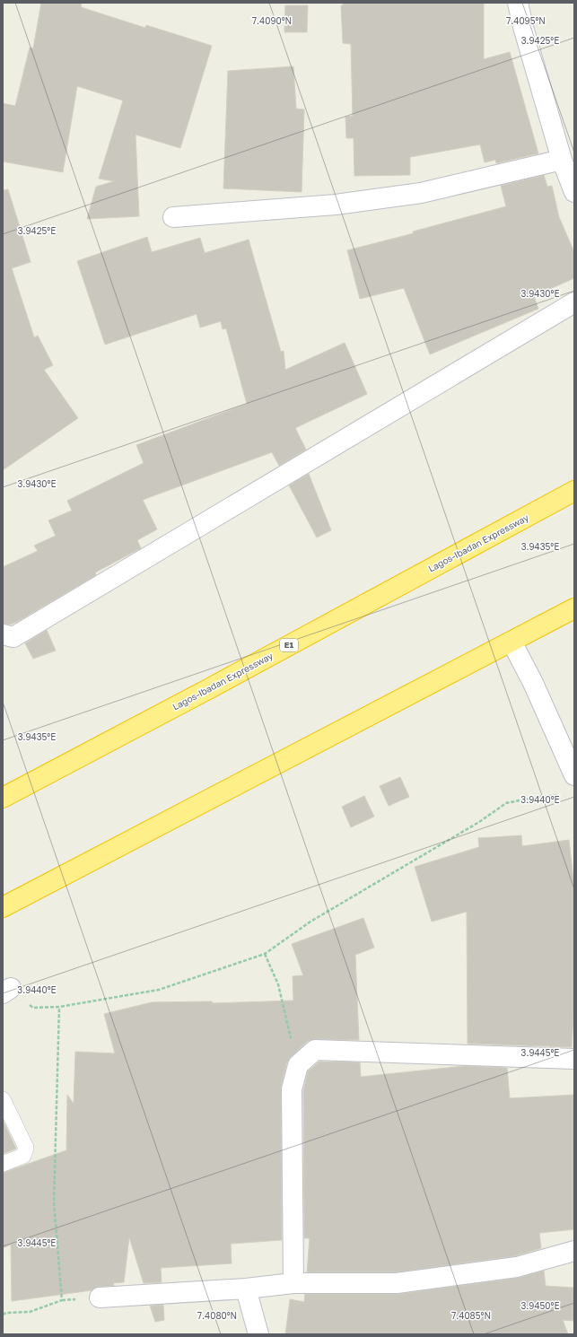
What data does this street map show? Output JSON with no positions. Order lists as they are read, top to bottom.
{
  "streets": {
    "highway": ["Lagos-Ibadan Expressway", "E1"]
  },
  "coordinates": [
    "7.4090°N",
    "7.4095°N",
    "3.9425°E",
    "3.9430°E",
    "3.9435°E",
    "3.9440°E",
    "3.9445°E",
    "3.9450°E",
    "7.4080°N",
    "7.4085°N"
  ]
}
